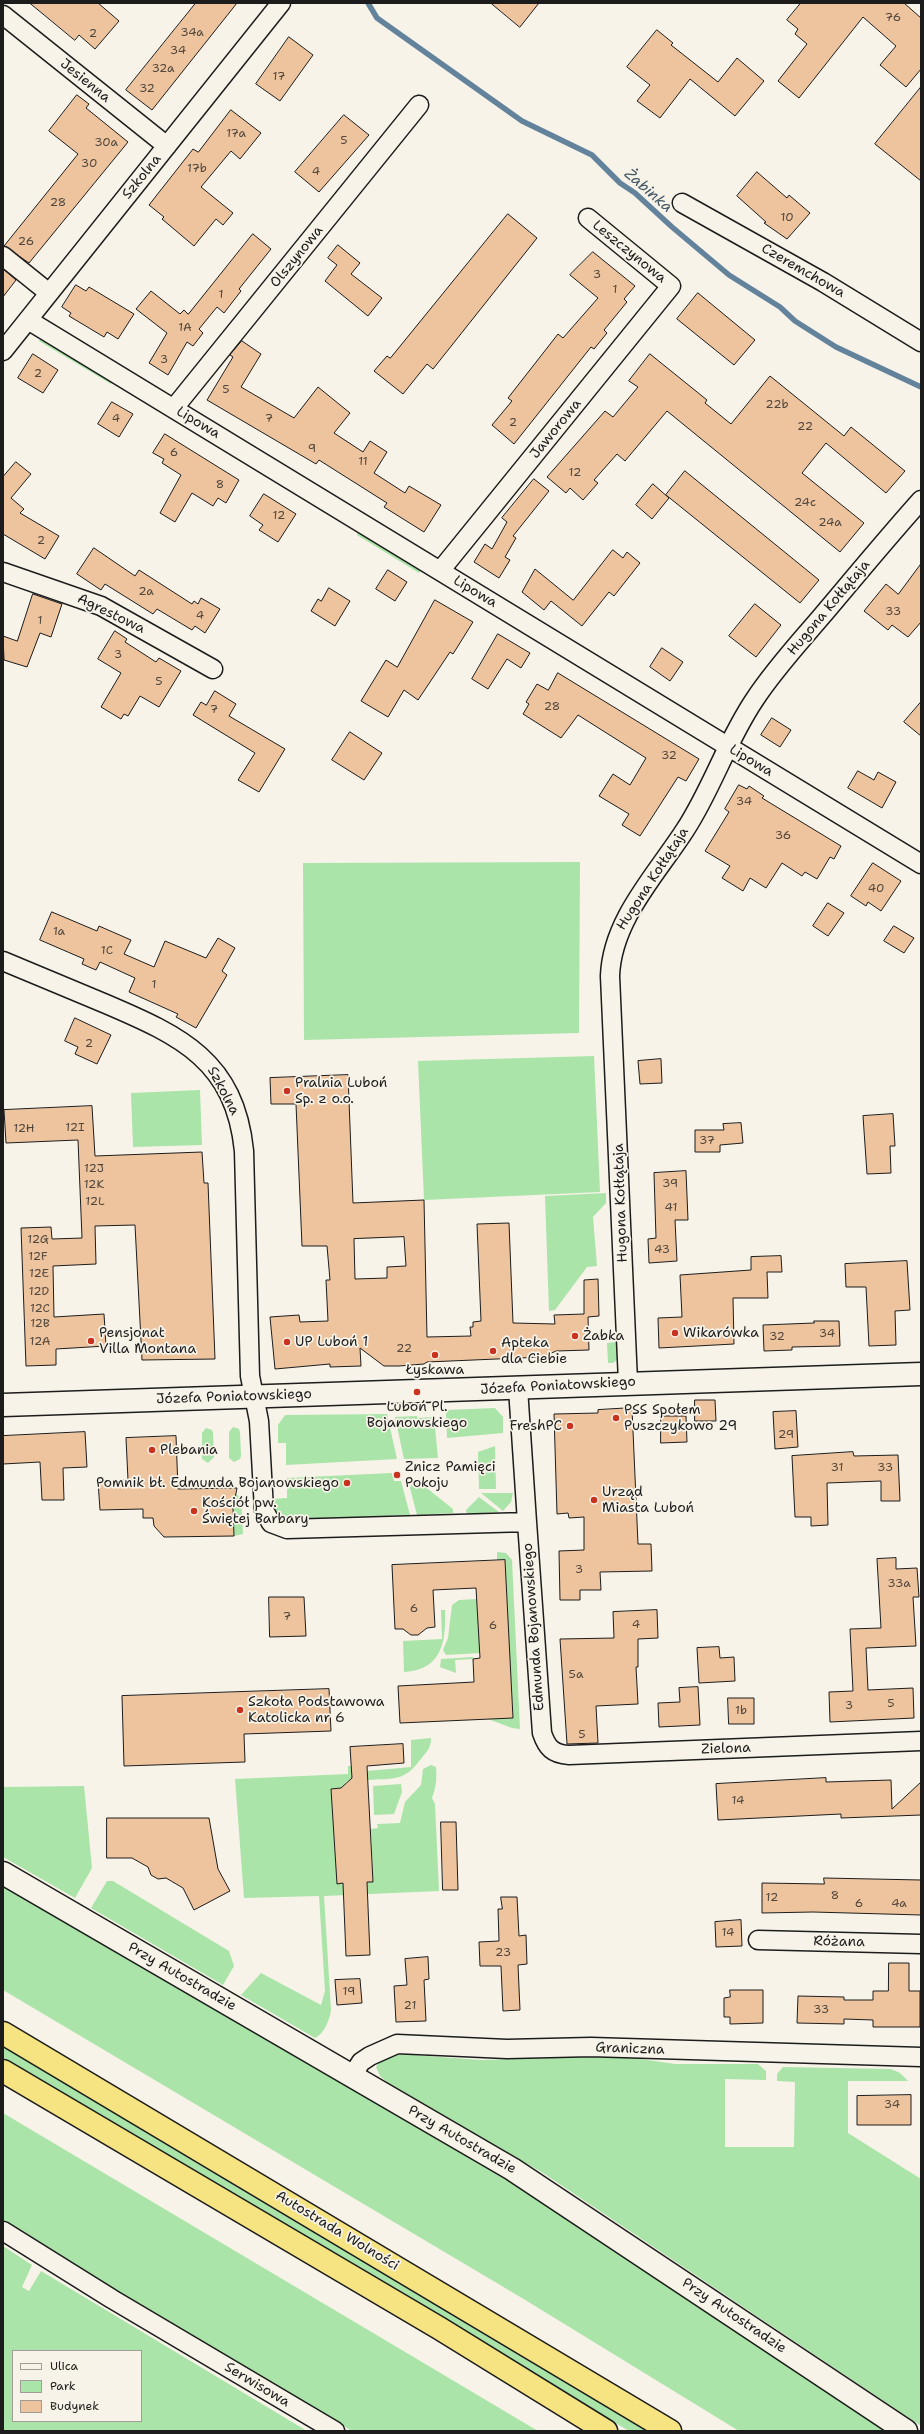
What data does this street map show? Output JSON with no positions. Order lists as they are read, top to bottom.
{
  "streets": {
    "highway": ["Autostrada Wolności"],
    "street": [
      "Jesienna",
      "Szkolna",
      "Leszczynowa",
      "Olszynowa",
      "Czeremchowa",
      "Lipowa",
      "Jaworowa",
      "Hugona Kołłątaja",
      "Agrestowa",
      "Józefa Poniatowskiego",
      "Edmunda Bojanowskiego",
      "Zielona",
      "Różana",
      "Przy Autostradzie",
      "Graniczna",
      "Serwisowa"
    ]
  },
  "crossings": [
    ["Jesienna", "Szkolna"],
    ["Szkolna", "Lipowa"],
    ["Szkolna", "Józefa Poniatowskiego"],
    ["Szkolna", "Edmunda Bojanowskiego"],
    ["Leszczynowa", "Jaworowa"],
    ["Olszynowa", "Lipowa"],
    ["Lipowa", "Jaworowa"],
    ["Lipowa", "Hugona Kołłątaja"],
    ["Hugona Kołłątaja", "Józefa Poniatowskiego"],
    ["Józefa Poniatowskiego", "Edmunda Bojanowskiego"],
    ["Edmunda Bojanowskiego", "Zielona"],
    ["Przy Autostradzie", "Graniczna"]
  ],
  "water": ["Żabinka"],
  "places": [
    "Pralnia Luboń Sp. z o.o.",
    "Wikarówka",
    "Żabka",
    "Pensjonat Villa Montana",
    "UP Luboń 1",
    "Apteka dla Ciebie",
    "Łyskawa",
    "Luboń Pl. Bojanowskiego",
    "PSS Społem Puszczykowo 29",
    "FreshPC",
    "Plebania",
    "Znicz Pamięci Pokoju",
    "Pomnik bł. Edmunda Bojanowskiego",
    "Urząd Miasta Luboń",
    "Kościół pw. Świętej Barbary",
    "Szkoła Podstawowa Katolicka nr 6"
  ],
  "house_numbers": [
    "76",
    "34a",
    "2",
    "34",
    "32a",
    "17",
    "32",
    "17a",
    "5",
    "30a",
    "30",
    "17b",
    "4",
    "28",
    "10",
    "26",
    "3",
    "1",
    "1",
    "1A",
    "3",
    "2",
    "5",
    "22b",
    "4",
    "7",
    "2",
    "22",
    "9",
    "6",
    "11",
    "12",
    "8",
    "24c",
    "12",
    "24a",
    "2",
    "2a",
    "33",
    "4",
    "1",
    "3",
    "5",
    "28",
    "7",
    "32",
    "34",
    "36",
    "40",
    "1a",
    "1C",
    "1",
    "2",
    "12I",
    "12H",
    "37",
    "12J",
    "39",
    "12K",
    "12L",
    "41",
    "12G",
    "43",
    "12F",
    "12E",
    "12D",
    "12C",
    "12B",
    "34",
    "32",
    "12A",
    "22",
    "29",
    "31",
    "33",
    "3",
    "33a",
    "6",
    "7",
    "4",
    "6",
    "5a",
    "5",
    "3",
    "1b",
    "5",
    "14",
    "8",
    "12",
    "6",
    "4a",
    "14",
    "23",
    "19",
    "21",
    "33",
    "34"
  ],
  "legend": ["Ulica", "Park", "Budynek"]
}
